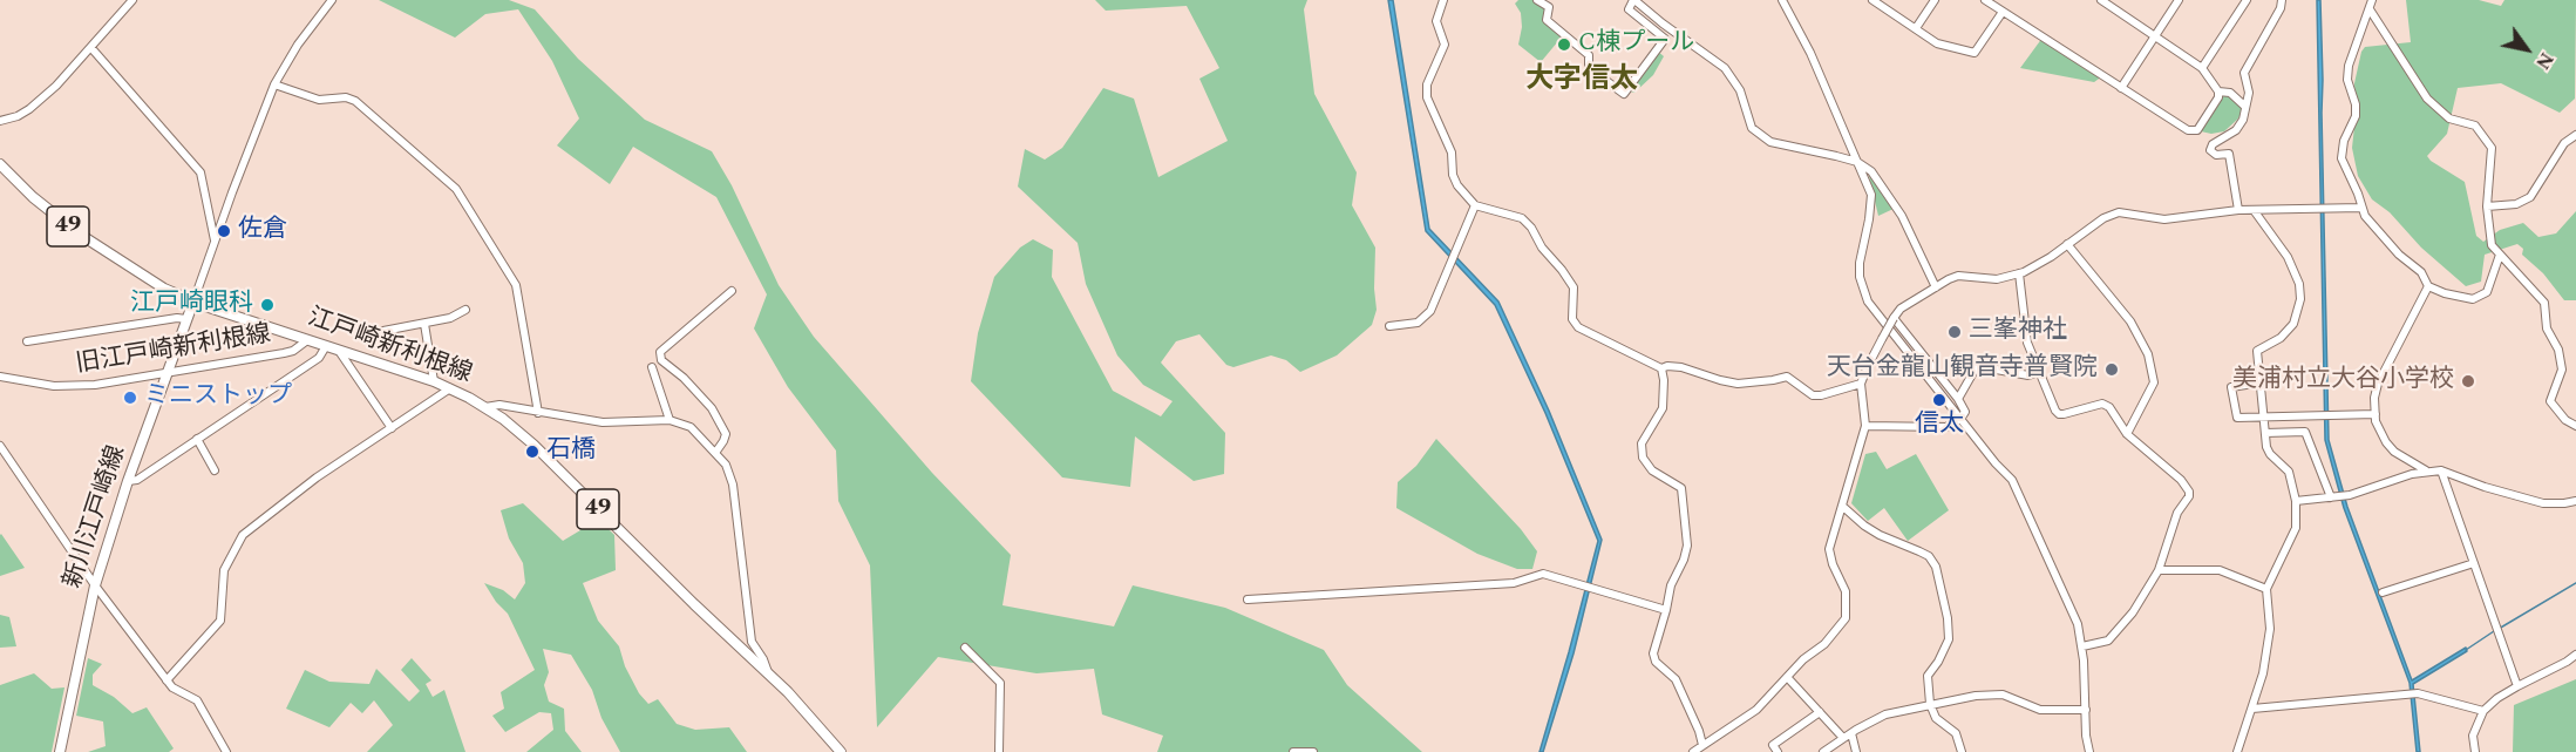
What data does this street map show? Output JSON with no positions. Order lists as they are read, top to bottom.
{
  "streets": {
    "main road": ["49", "江戸崎新利根線", "新川江戸崎線"],
    "street": ["旧江戸崎新利根線"]
  },
  "crossings": [
    ["江戸崎新利根線", "旧江戸崎新利根線"],
    ["江戸崎新利根線", "新川江戸崎線"],
    ["旧江戸崎新利根線", "新川江戸崎線"]
  ],
  "districts": ["大字信太"],
  "places": [
    "C棟プール",
    "佐倉",
    "江戸崎眼科",
    "三峯神社",
    "天台金龍山観音寺普賢院",
    "美浦村立大谷小学校",
    "ミニストップ",
    "信太",
    "石橋"
  ],
  "north": "bottom right"
}
